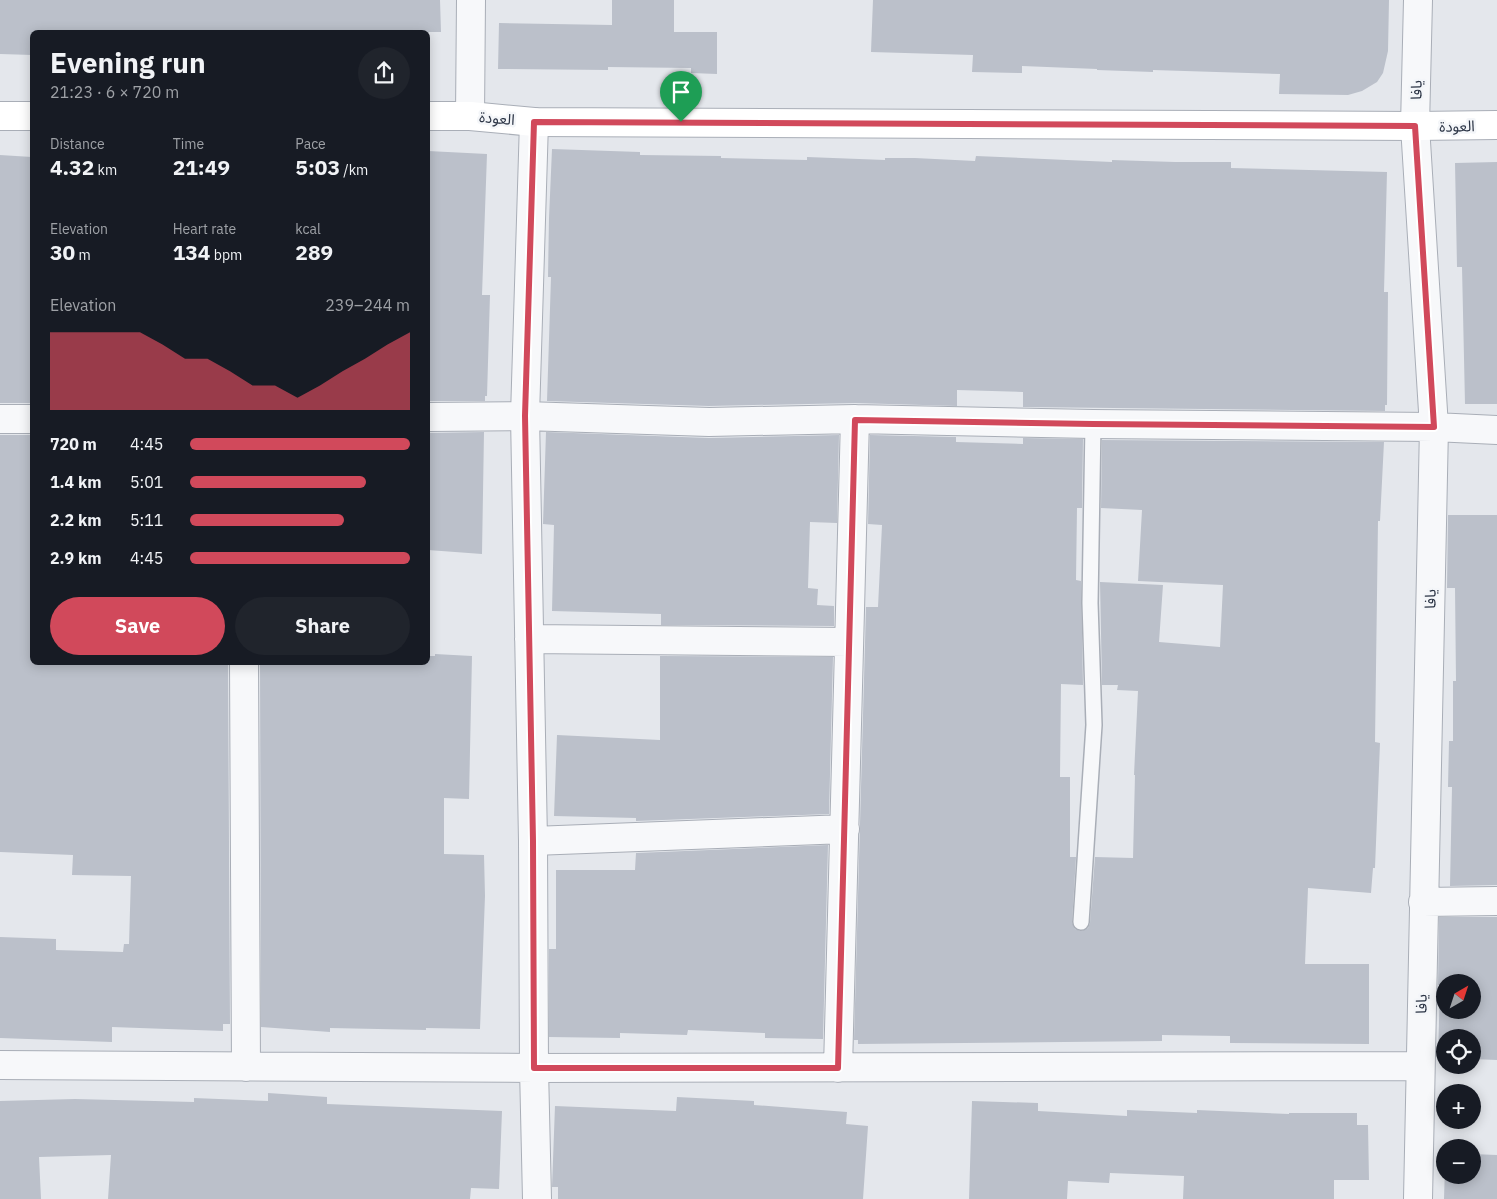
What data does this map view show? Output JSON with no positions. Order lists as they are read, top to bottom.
{
  "streets": {
    "main road": ["العودة"],
    "street": ["يافا"]
  },
  "crossings": [
    ["يافا", "العودة"]
  ],
  "north": "top right",
  "page": {
    "heading": ["Evening run", "21:23 · 6 × 720 m"],
    "stats": [
      ["Distance", "4.32 km"],
      ["Time", "21:49"],
      ["Pace", "5:03 /km"],
      ["Elevation", "30 m"],
      ["Heart rate", "134 bpm"],
      ["kcal", "289"]
    ],
    "chart": ["Elevation", "239–244 m"],
    "list": [
      {
        "name": "720 m",
        "note": "4:45"
      },
      {
        "name": "1.4 km",
        "note": "5:01"
      },
      {
        "name": "2.2 km",
        "note": "5:11"
      },
      {
        "name": "2.9 km",
        "note": "4:45"
      }
    ],
    "buttons": ["Save", "Share"],
    "map_buttons": ["+", "−"]
  }
}
